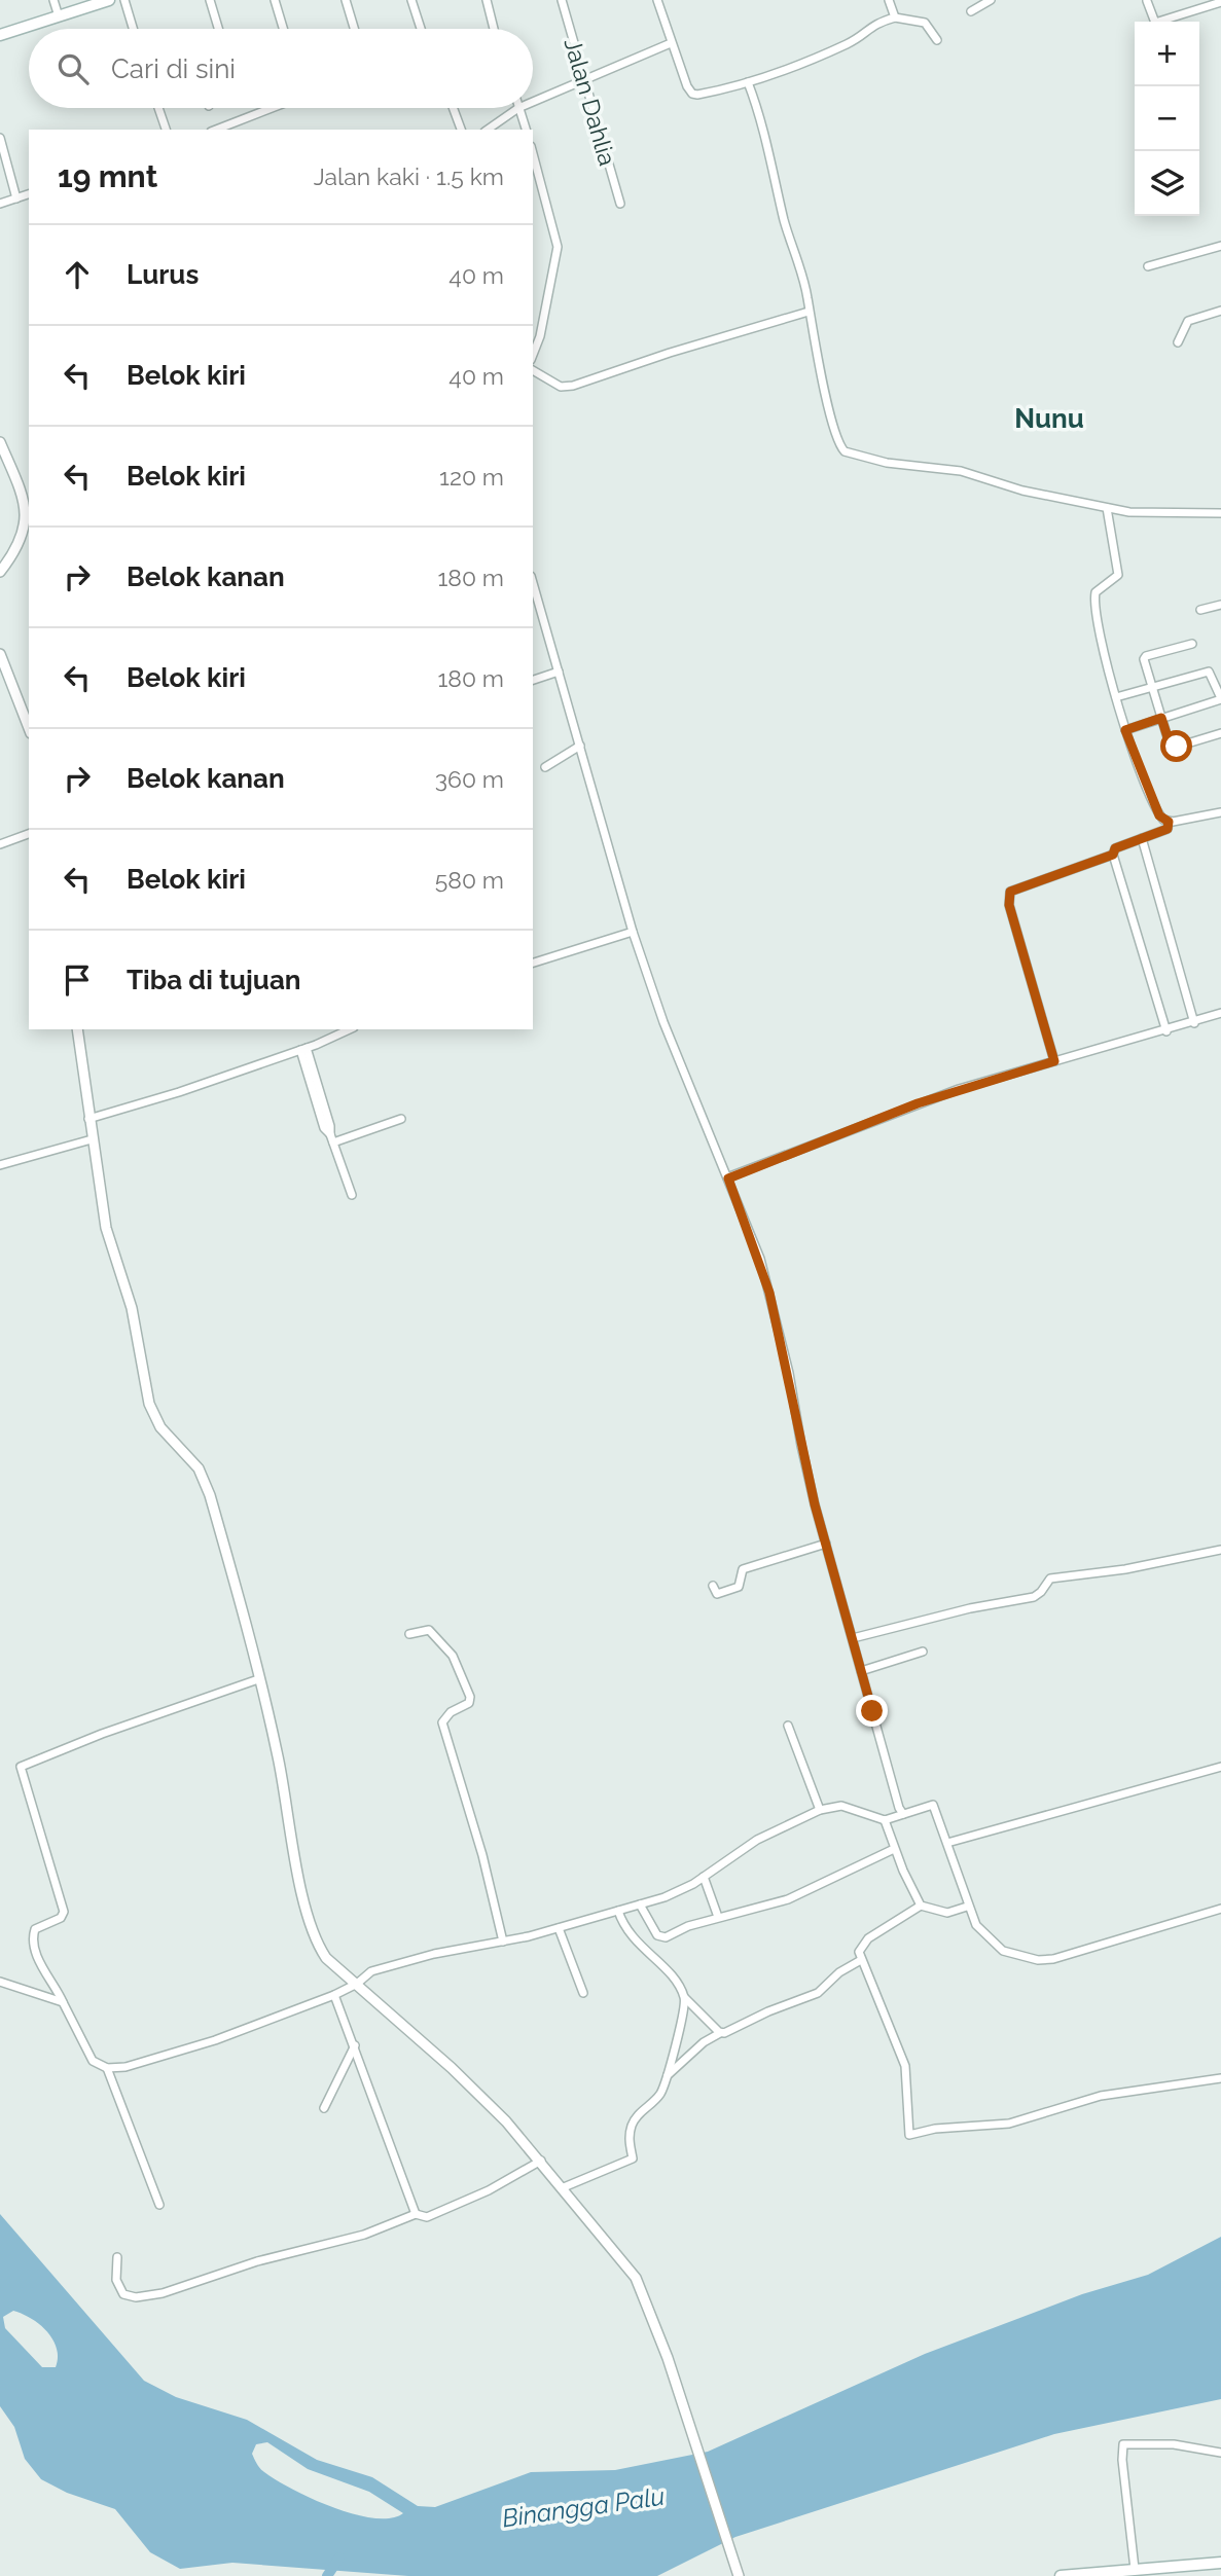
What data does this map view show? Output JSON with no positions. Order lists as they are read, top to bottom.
{
  "streets": {
    "street": ["Jalan Dahlia"]
  },
  "districts": ["Nunu"],
  "water": ["Binangga Palu"],
  "page": {
    "map_buttons": ["+", "−"],
    "search": "Cari di sini",
    "heading": ["19 mnt", "Jalan kaki · 1.5 km"],
    "list": [
      ["Lurus", "40 m"],
      ["Belok kiri", "40 m"],
      ["Belok kiri", "120 m"],
      ["Belok kanan", "180 m"],
      ["Belok kiri", "180 m"],
      ["Belok kanan", "360 m"],
      ["Belok kiri", "580 m"],
      "Tiba di tujuan"
    ]
  }
}
